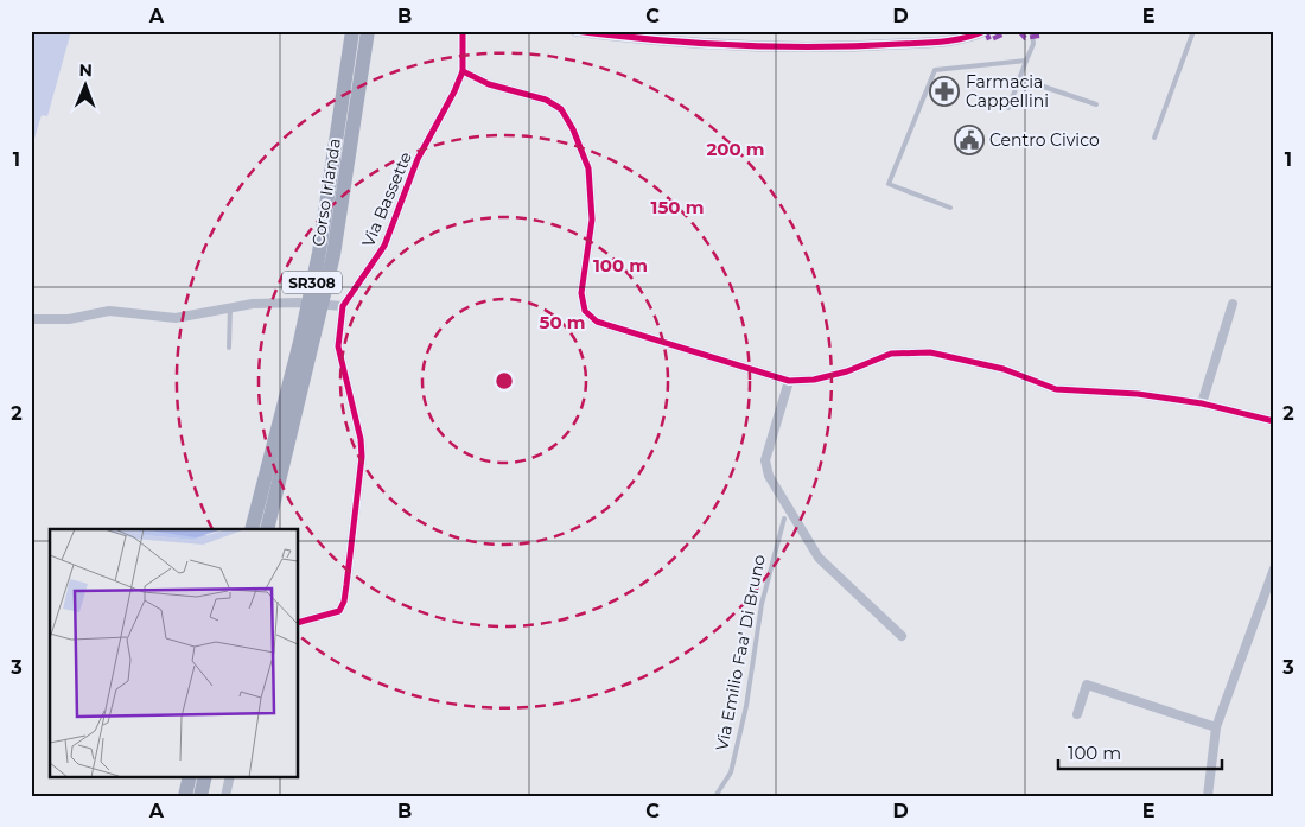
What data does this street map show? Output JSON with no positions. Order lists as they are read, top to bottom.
{
  "streets": {
    "highway": ["Corso Irlanda", "SR308"],
    "street": ["Via Bassette", "Via Emilio Faa' Di Bruno"]
  },
  "places": {
    "pharmacy": ["Farmacia Cappellini"],
    "public building": ["Centro Civico"]
  },
  "scale_bar": "100 m",
  "north": "top",
  "grid": {
    "columns": [
      "A",
      "B",
      "C",
      "D",
      "E"
    ],
    "rows": ["1", "2", "3"]
  },
  "rings": [
    "200 m",
    "150 m",
    "100 m",
    "50 m"
  ]
}
